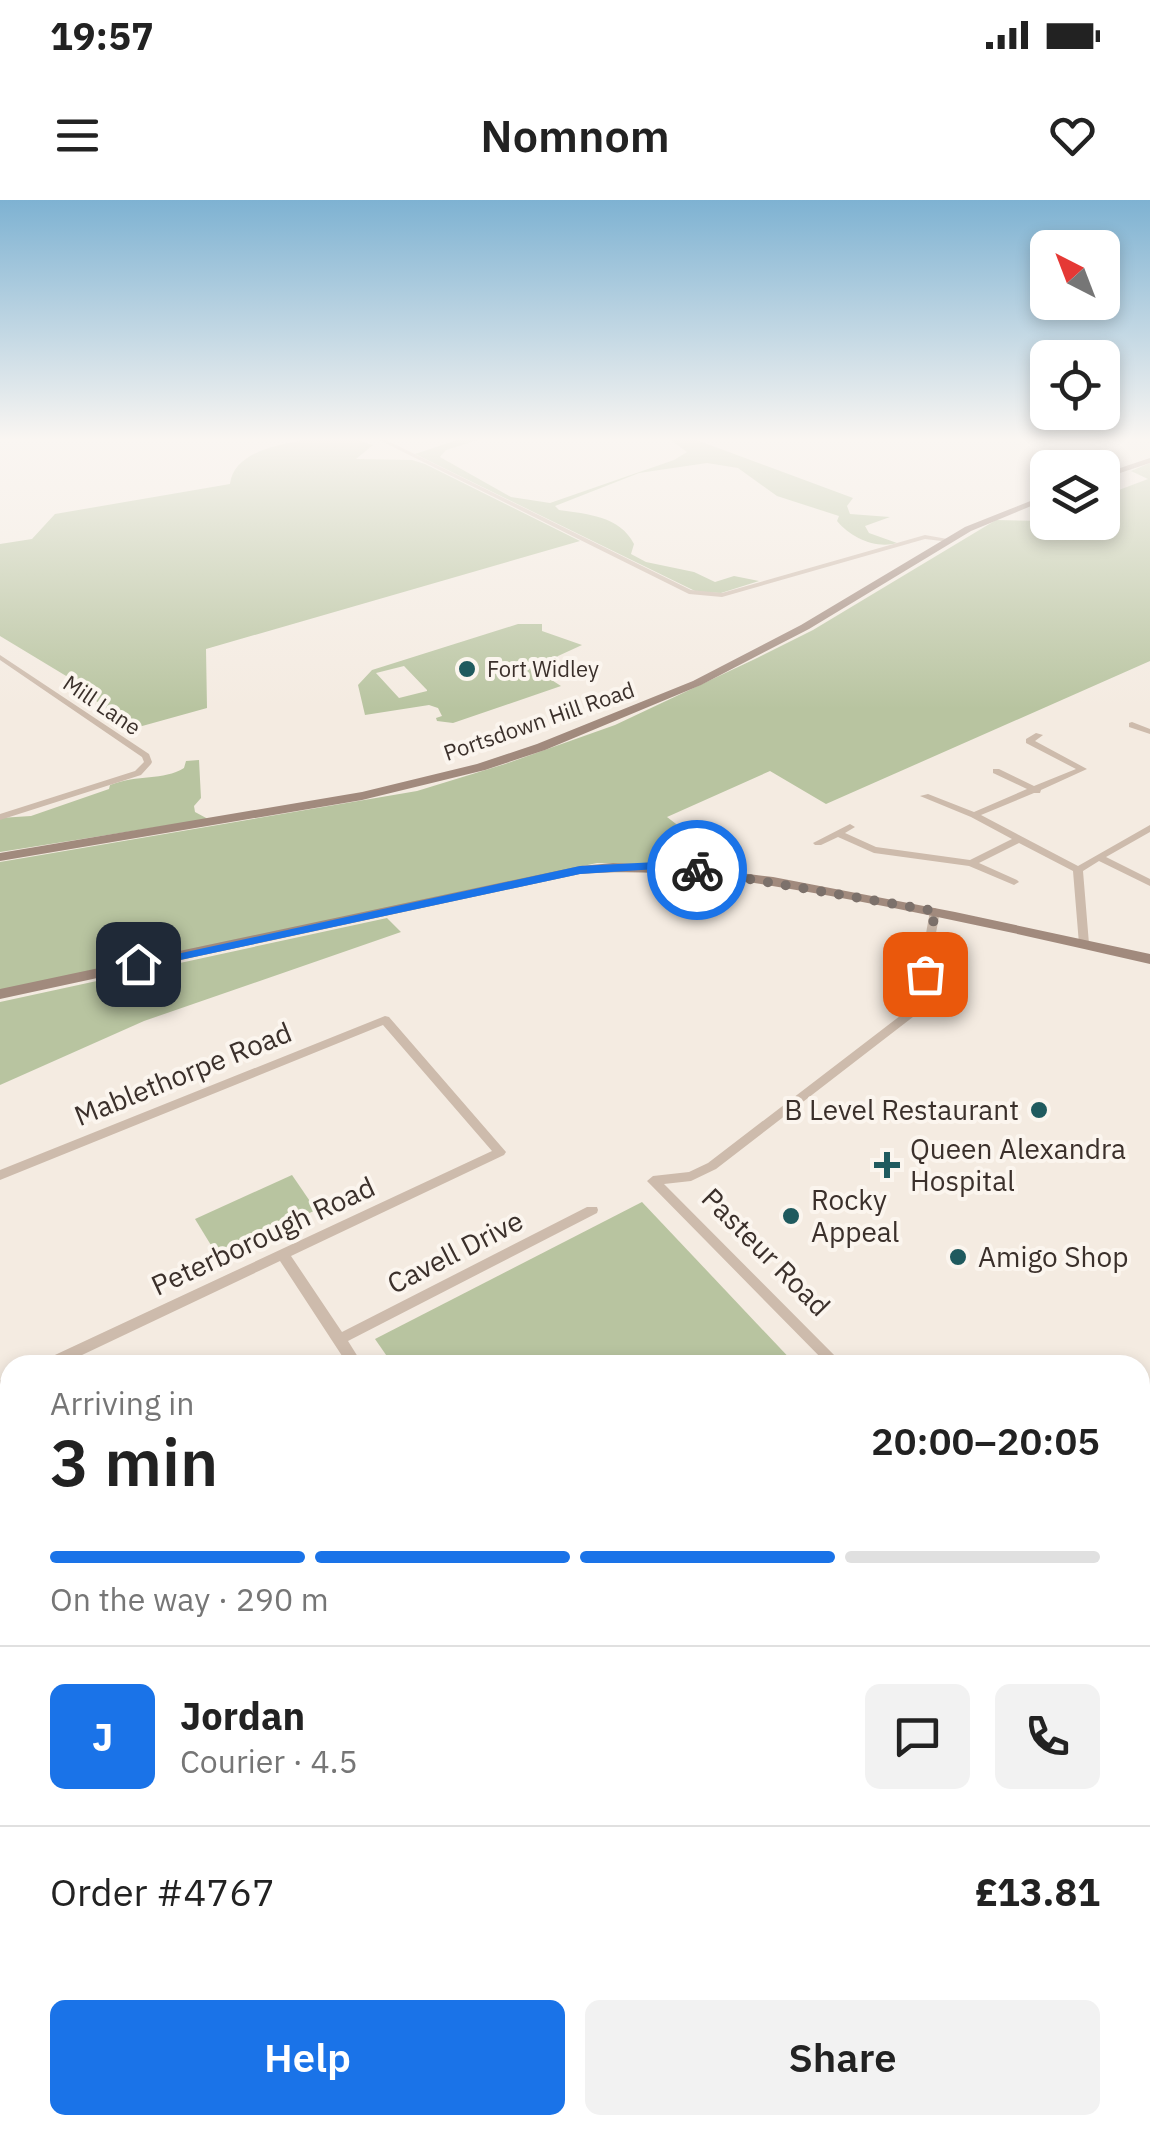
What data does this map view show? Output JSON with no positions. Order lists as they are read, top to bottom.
{
  "streets": {
    "main road": ["Portsdown Hill Road"],
    "street": [
      "Mill Lane",
      "Mablethorpe Road",
      "Peterborough Road",
      "Cavell Drive",
      "Pasteur Road"
    ]
  },
  "crossings": [
    ["Mablethorpe Road", "Peterborough Road"]
  ],
  "places": {
    "other": [
      "Fort Widley",
      "B Level Restaurant",
      "Rocky Appeal",
      "Amigo Shop"
    ],
    "health": ["Queen Alexandra Hospital"]
  },
  "north": "top left",
  "page": {
    "status": "19:57",
    "header": "Nomnom",
    "heading": ["3 min", "Arriving in", "20:00–20:05"],
    "panel": [
      "Jordan",
      "Courier · 4.5",
      "Order #4767",
      "£13.81"
    ],
    "bar": "On the way · 290 m",
    "round": "J",
    "buttons": ["Help", "Share"]
  }
}
